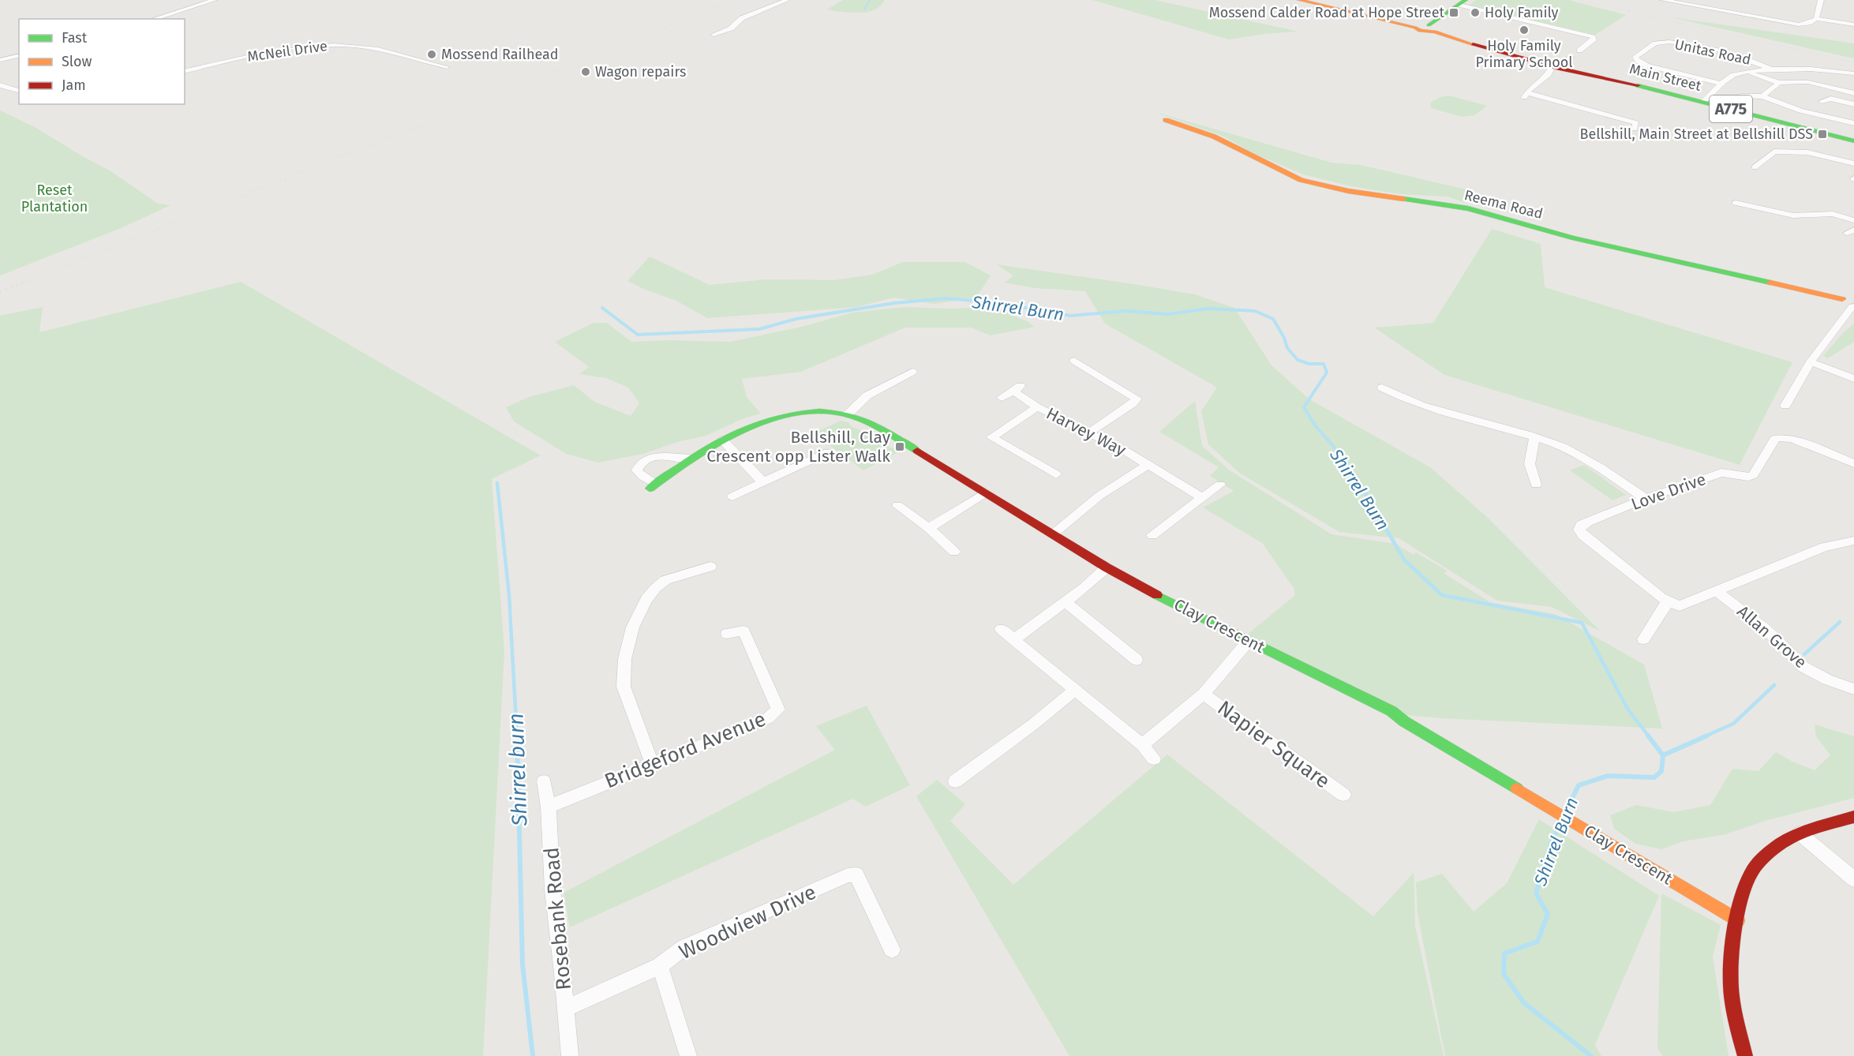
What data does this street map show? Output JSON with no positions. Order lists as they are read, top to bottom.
{
  "streets": {
    "street": [
      "McNeil Drive",
      "Unitas Road",
      "Main Street",
      "A775",
      "Reema Road",
      "Harvey Way",
      "Love Drive",
      "Clay Crescent",
      "Allan Grove",
      "Napier Square",
      "Bridgeford Avenue",
      "Rosebank Road",
      "Woodview Drive"
    ]
  },
  "crossings": [
    ["Harvey Way", "Clay Crescent"],
    ["Clay Crescent", "Napier Square"],
    ["Bridgeford Avenue", "Rosebank Road"],
    ["Rosebank Road", "Woodview Drive"]
  ],
  "water": ["Shirrel Burn", "Shirrel burn"],
  "parks": ["Reset Plantation"],
  "places": {
    "transit": ["Mossend Calder Road at Hope Street", "Bellshill, Main Street at Bellshill DSS", "Bellshill, Clay Crescent opp Lister Walk"],
    "other": [
      "Holy Family",
      "Holy Family Primary School",
      "Mossend Railhead",
      "Wagon repairs"
    ]
  },
  "legend": ["Fast", "Slow", "Jam"]
}
